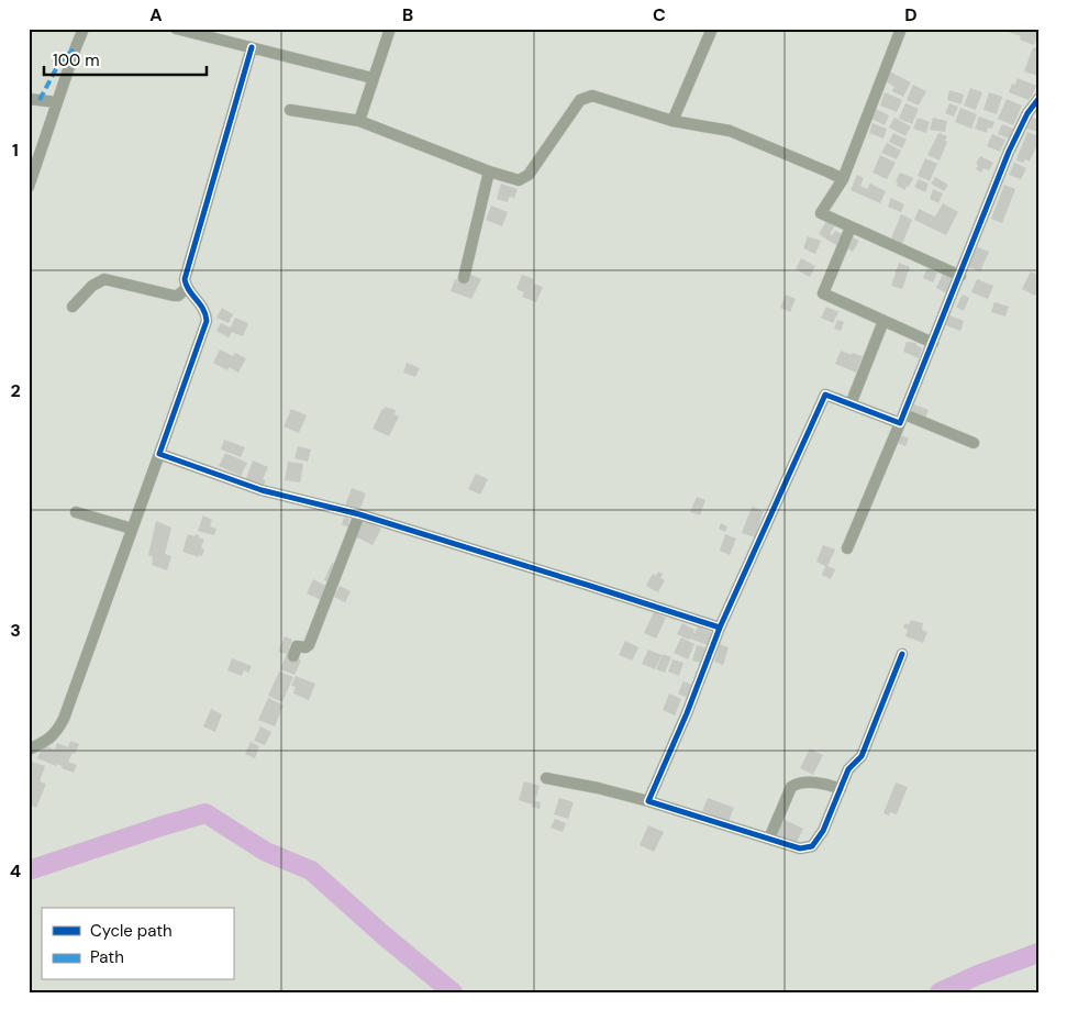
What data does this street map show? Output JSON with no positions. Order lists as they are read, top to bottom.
{
  "legend": ["Cycle path", "Path"],
  "scale_bar": "100 m",
  "grid": {
    "columns": [
      "A",
      "B",
      "C",
      "D"
    ],
    "rows": [
      "1",
      "2",
      "3",
      "4"
    ]
  }
}
